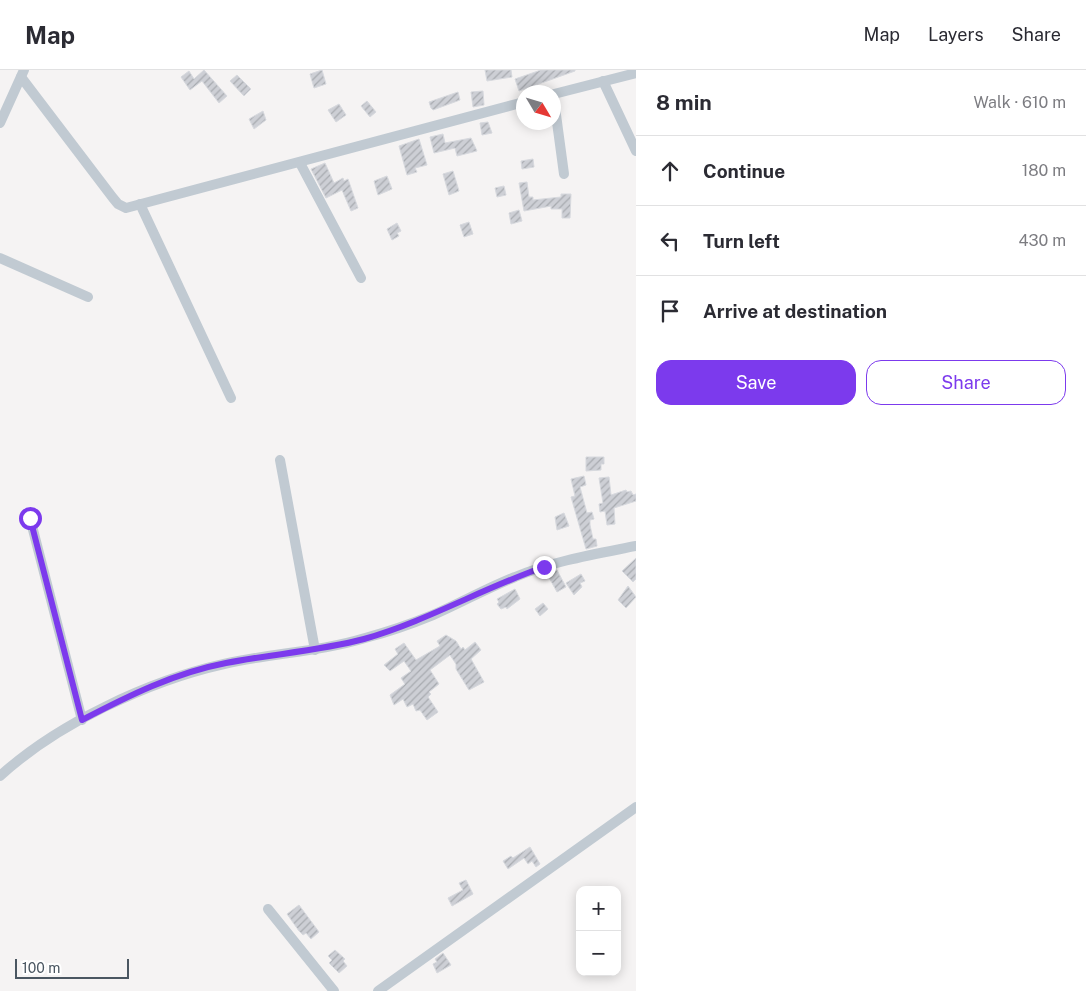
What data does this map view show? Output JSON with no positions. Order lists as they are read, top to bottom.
{
  "scale_bar": "100 m",
  "north": "bottom right",
  "page": {
    "header": "Map",
    "nav": ["Map", "Layers", "Share"],
    "heading": ["8 min", "Walk · 610 m"],
    "list": [
      ["Continue", "180 m"],
      ["Turn left", "430 m"],
      "Arrive at destination"
    ],
    "buttons": ["Save", "Share"],
    "map_buttons": ["+", "−"],
    "scale": "100 m"
  }
}
